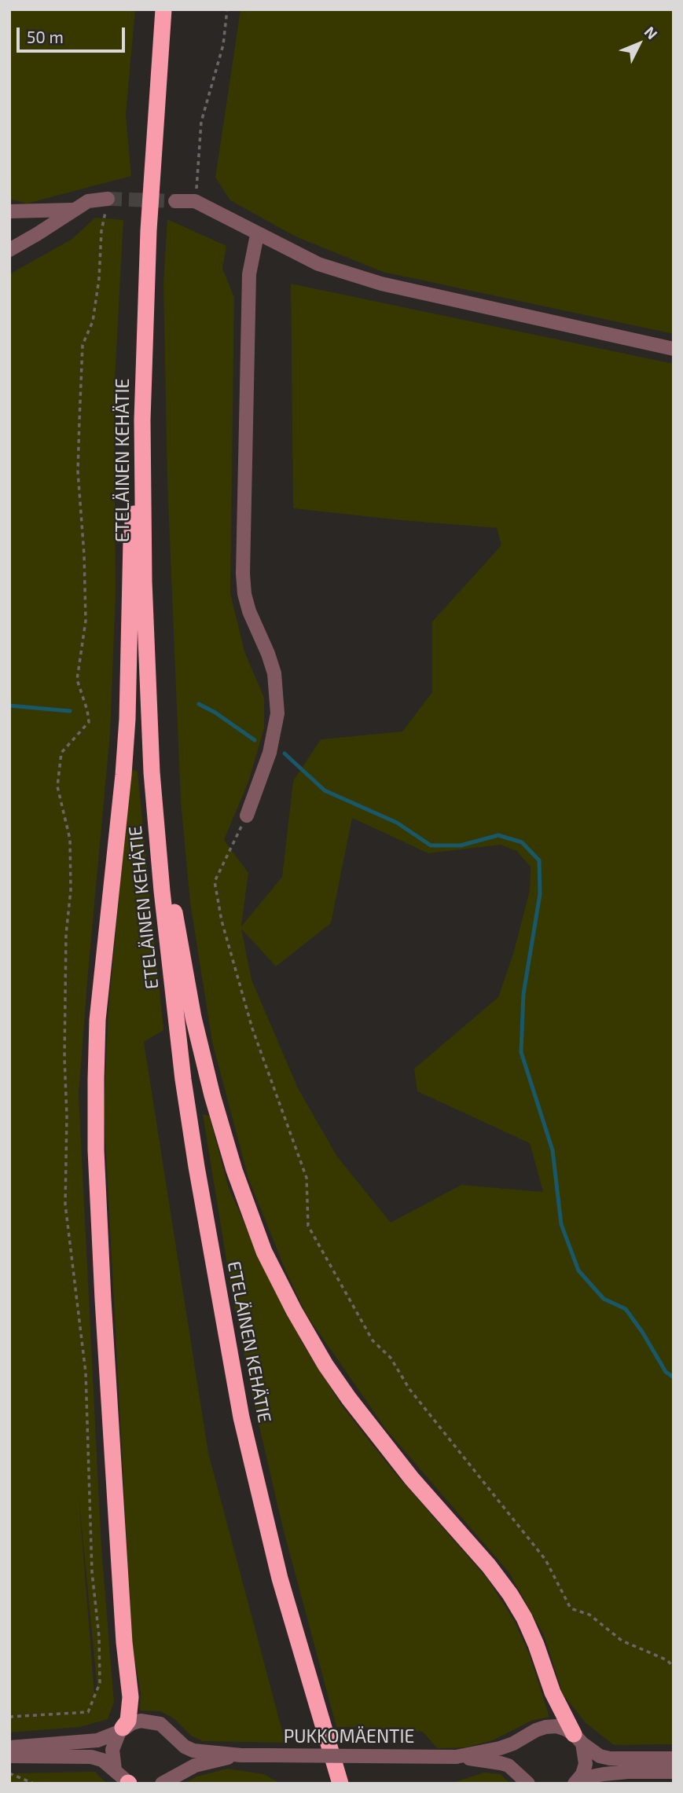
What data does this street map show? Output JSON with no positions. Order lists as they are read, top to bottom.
{
  "streets": {
    "highway": ["ETELÄINEN KEHÄTIE"],
    "street": ["PUKKOMÄENTIE"]
  },
  "scale_bar": "50 m",
  "north": "top right"
}
